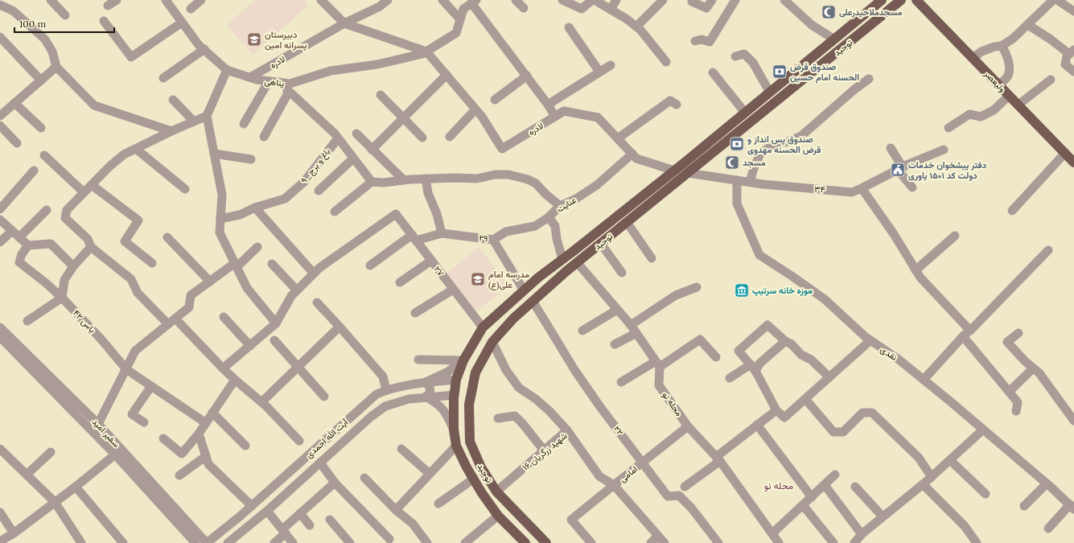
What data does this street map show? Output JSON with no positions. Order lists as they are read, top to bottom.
{
  "streets": {
    "main road": ["توحید", "ولیعصر"],
    "street": [
      "لادره",
      "پناهی",
      "۹_باغ و برج",
      "۳۴",
      "عنایت",
      "۲۹",
      "۲۷",
      "یاس ۴۲",
      "نقدی",
      "محله نو",
      "۲۲",
      "سفیر امید",
      "آیت الله احمدی",
      "۱۶ شهید زرگریان",
      "امامی"
    ]
  },
  "crossings": [
    ["توحید", "لادره"],
    ["توحید", "۳۴"],
    ["توحید", "۲۹"],
    ["توحید", "۲۷"],
    ["توحید", "۲۲"],
    ["توحید", "آیت الله احمدی"],
    ["توحید", "۱۶ شهید زرگریان"],
    ["لادره", "پناهی"],
    ["لادره", "عنایت"],
    ["۳۴", "نقدی"],
    ["عنایت", "۲۹"],
    ["۲۹", "۲۷"],
    ["محله نو", "امامی"],
    ["۲۲", "امامی"],
    ["سفیر امید", "آیت الله احمدی"],
    ["۱۶ شهید زرگریان", "امامی"]
  ],
  "districts": ["محله نو"],
  "places": {
    "mosque": ["مسجدملاحیدرعلی", "مسجد"],
    "school or university": ["دبیرستان پسرانه امین", "مدرسه امام علی(ع)"],
    "bank": ["صندوق قرض الحسنه امام حسین", "صندوق پس انداز و قرض الحسنه مهدوی"],
    "public building": ["دفتر پیشخوان خدمات دولت کد ۱۵۰۱ یاوری"],
    "museum": ["موزه خانه سرتیپ"]
  },
  "scale_bar": "100 m"
}
